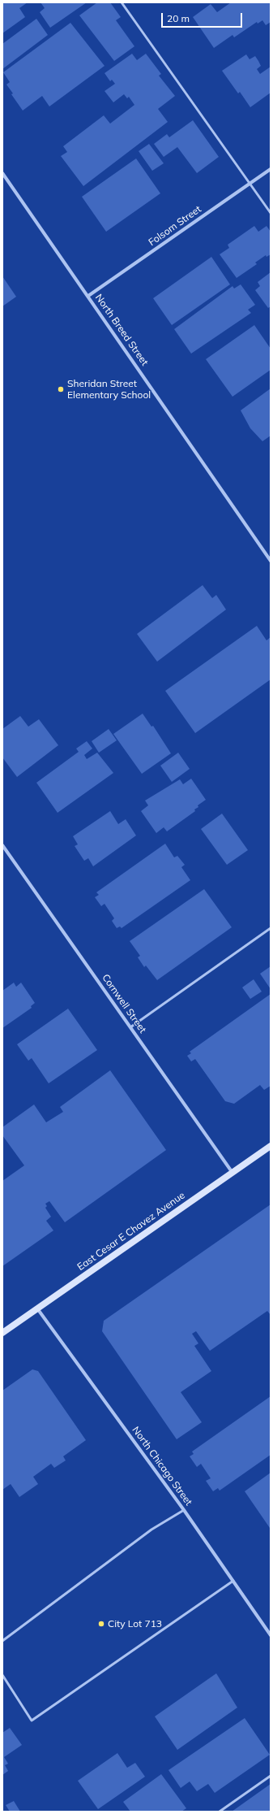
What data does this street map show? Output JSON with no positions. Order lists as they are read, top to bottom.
{
  "streets": {
    "main road": ["East Cesar E Chavez Avenue"],
    "street": [
      "Folsom Street",
      "North Breed Street",
      "Cornwell Street",
      "North Chicago Street"
    ]
  },
  "crossings": [
    ["Folsom Street", "North Breed Street"],
    ["Cornwell Street", "East Cesar E Chavez Avenue"],
    ["East Cesar E Chavez Avenue", "North Chicago Street"]
  ],
  "places": ["Sheridan Street Elementary School", "City Lot 713"],
  "scale_bar": "20 m"
}
